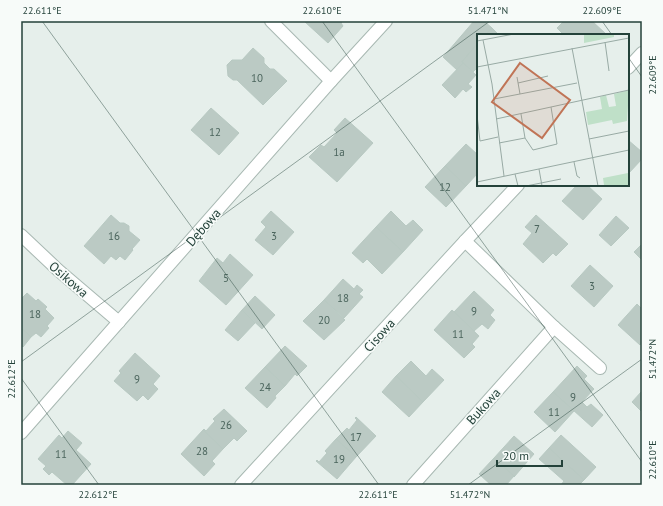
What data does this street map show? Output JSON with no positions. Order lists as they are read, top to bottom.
{
  "streets": {
    "street": [
      "Dębowa",
      "Osikowa",
      "Cisowa",
      "Bukowa"
    ]
  },
  "crossings": [
    ["Dębowa", "Osikowa"]
  ],
  "house_numbers": [
    "10",
    "12",
    "1a",
    "12",
    "7",
    "16",
    "3",
    "5",
    "3",
    "18",
    "9",
    "18",
    "20",
    "11",
    "9",
    "24",
    "9",
    "11",
    "26",
    "17",
    "28",
    "11",
    "19"
  ],
  "scale_bar": "20 m",
  "coordinates": [
    "22.611°E",
    "22.610°E",
    "51.471°N",
    "22.609°E",
    "51.472°N",
    "22.612°E"
  ]
}
